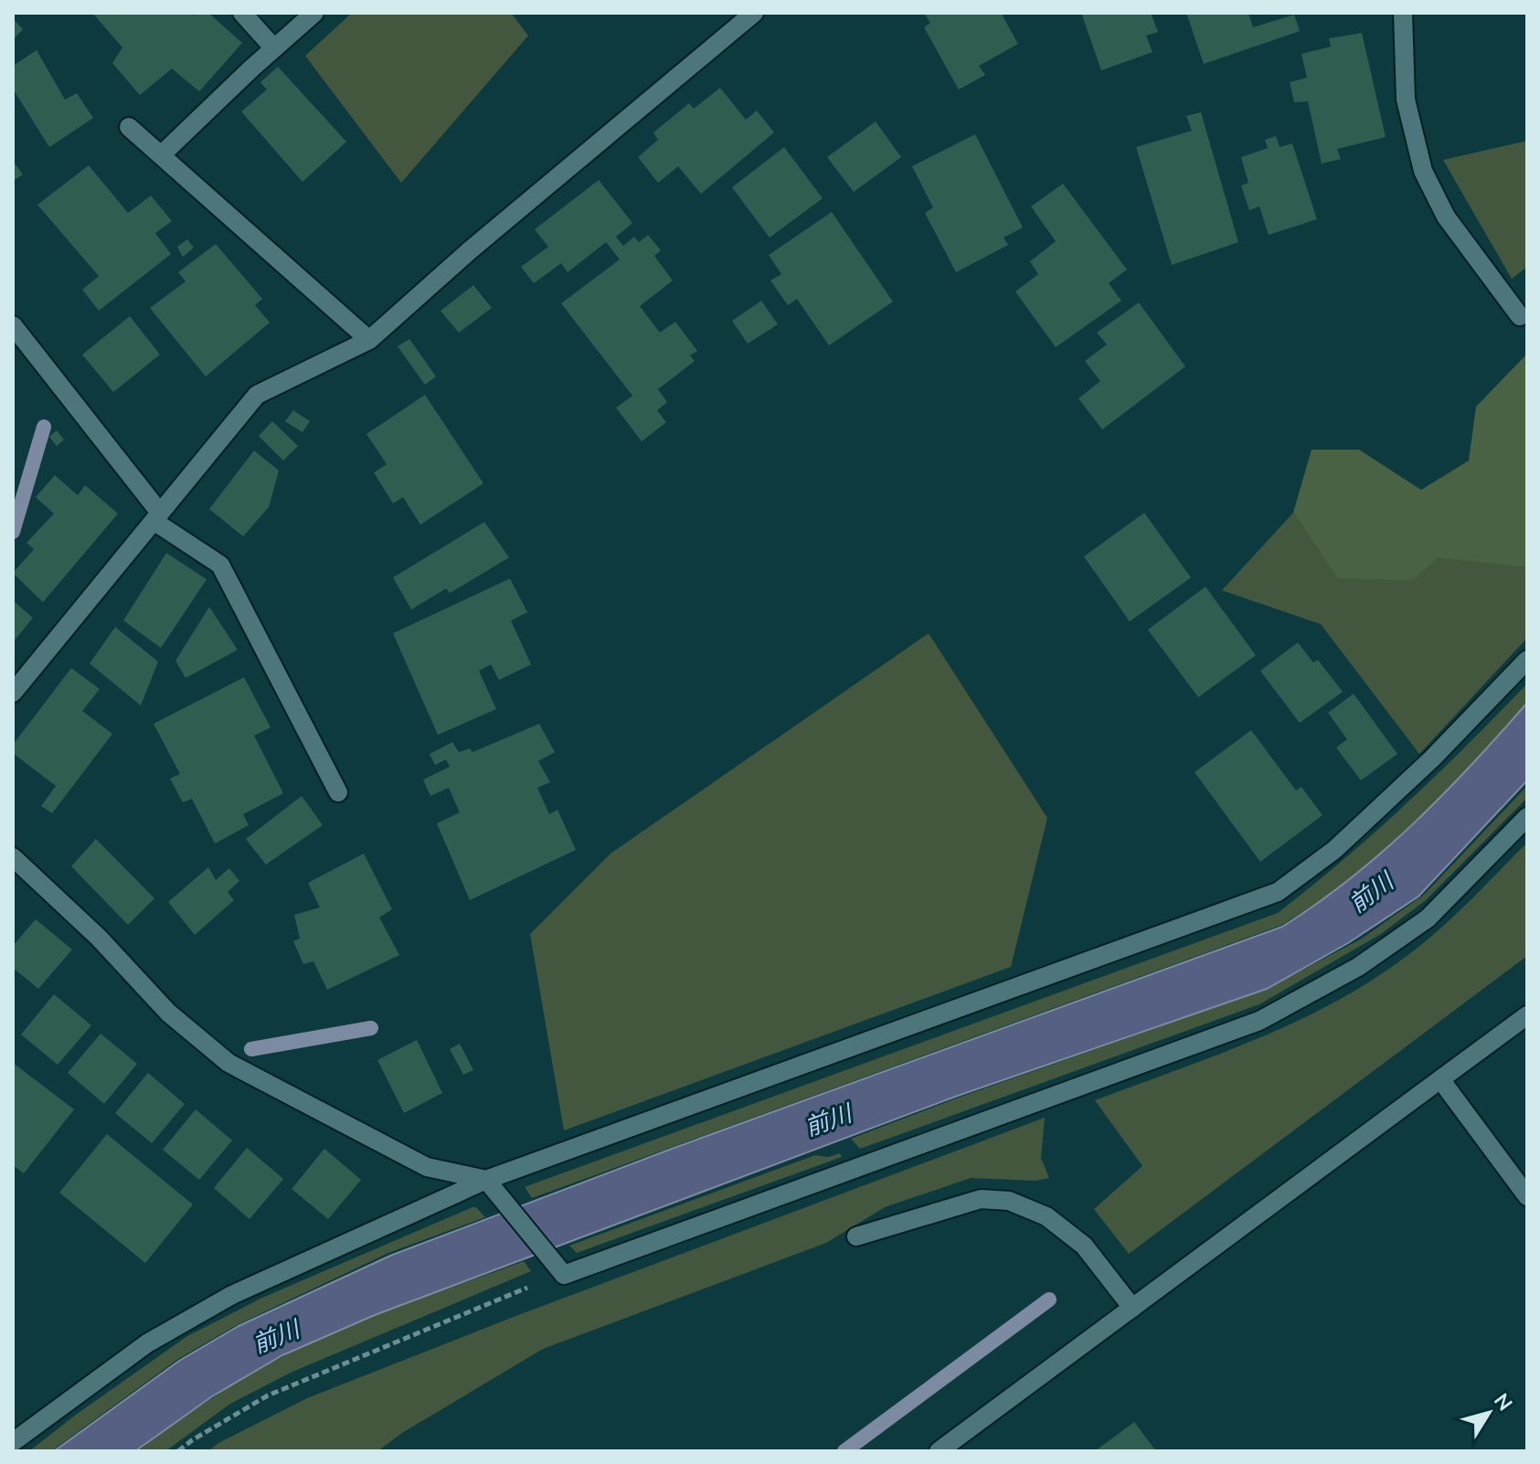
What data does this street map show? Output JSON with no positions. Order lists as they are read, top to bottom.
{
  "water": ["前川"],
  "north": "top right"
}
